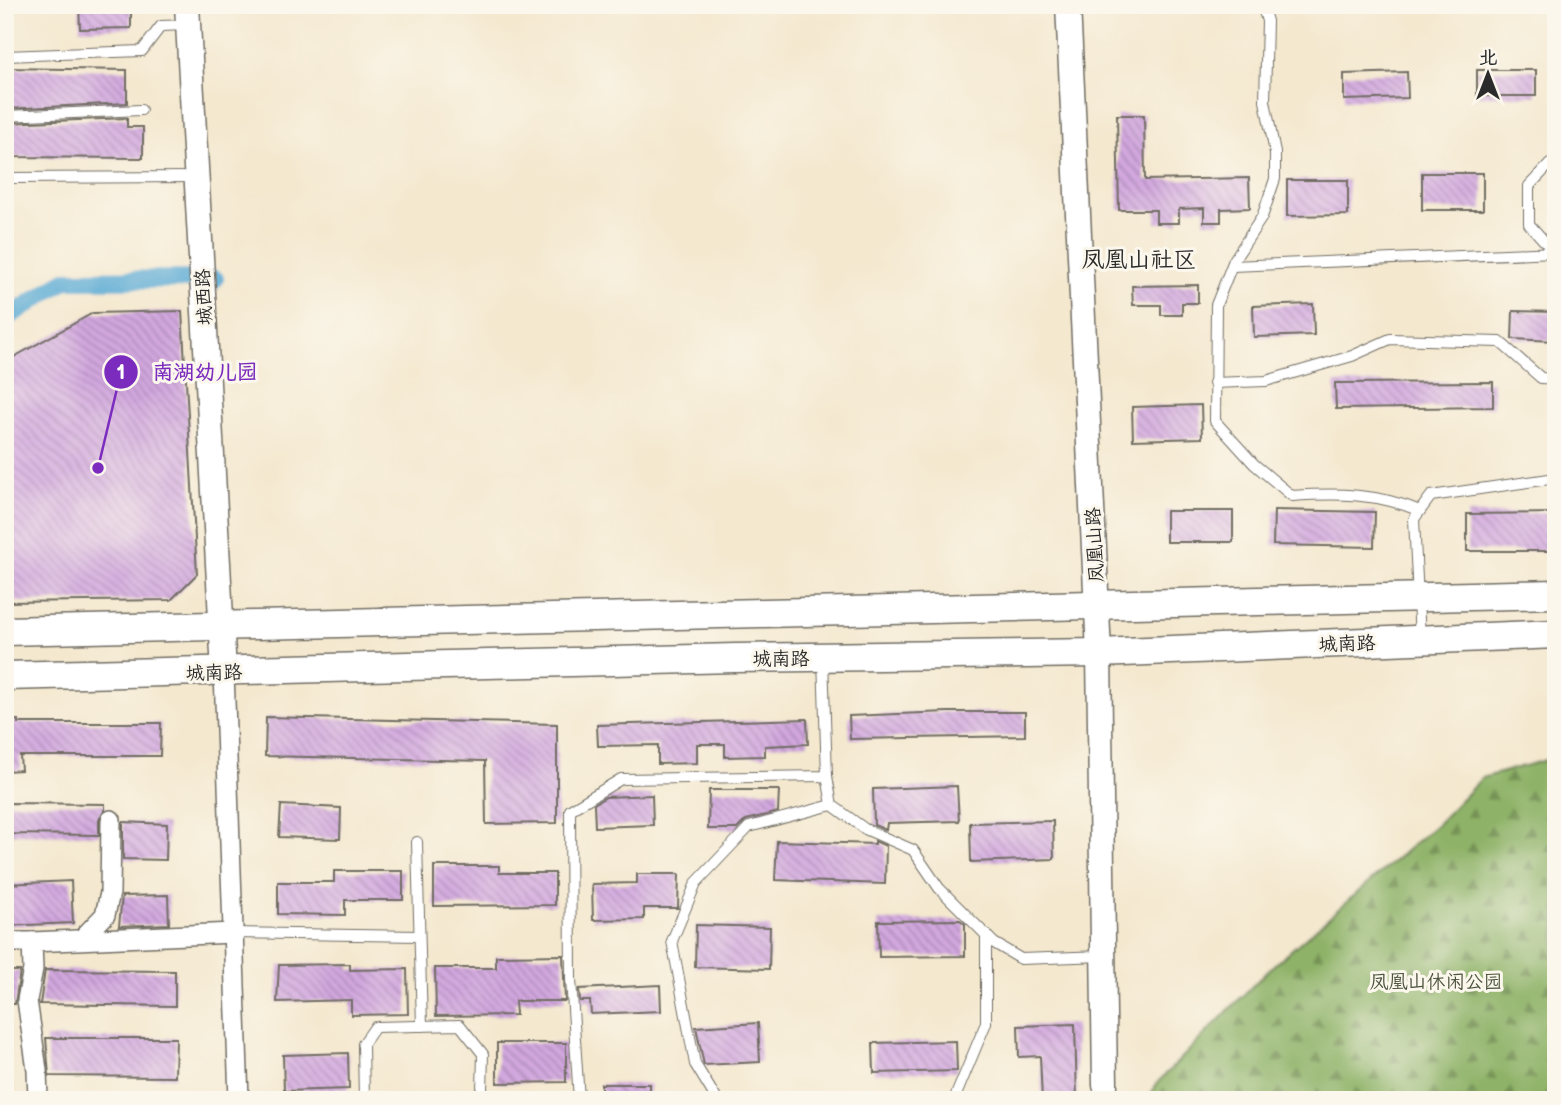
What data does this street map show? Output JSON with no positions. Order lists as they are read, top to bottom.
{
  "streets": {
    "main road": ["城南路"],
    "street": ["城西路", "凤凰山路"]
  },
  "crossings": [
    ["城西路", "城南路"],
    ["凤凰山路", "城南路"]
  ],
  "districts": ["凤凰山社区"],
  "parks": ["凤凰山休闲公园"],
  "places": ["南湖幼儿园"],
  "north": "top"
}
